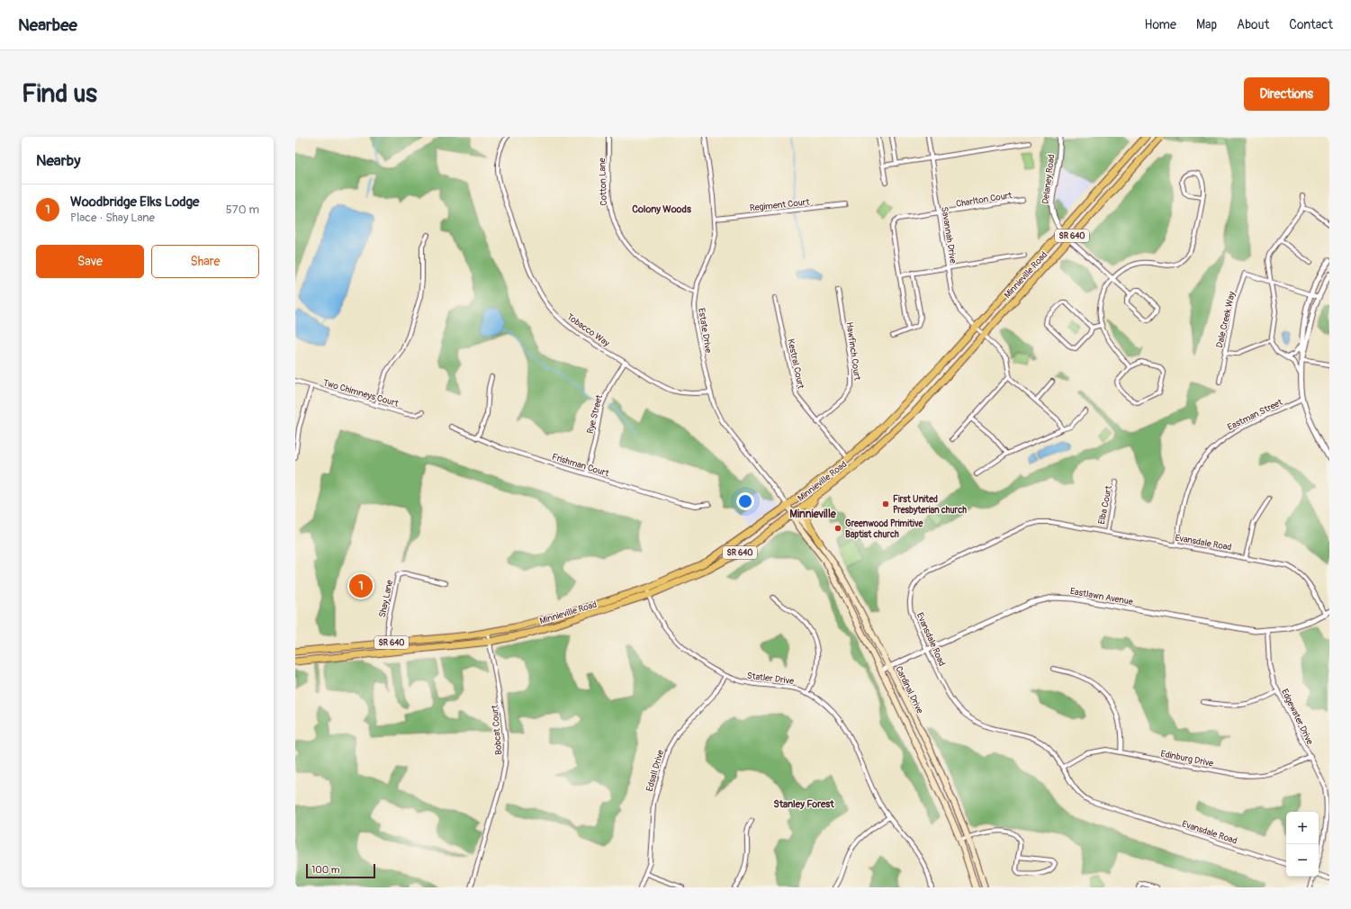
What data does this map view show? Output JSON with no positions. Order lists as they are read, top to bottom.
{
  "streets": {
    "main road": ["SR 640", "Minnieville Road", "Cardinal Drive"],
    "street": [
      "Delaney Road",
      "Cotton Lane",
      "Charlton Court",
      "Regiment Court",
      "Savannah Drive",
      "Dale Creek Way",
      "Tobacco Way",
      "Estate Drive",
      "Hawfinch Court",
      "Kestral Court",
      "Two Chimneys Court",
      "Rye Street",
      "Eastman Street",
      "Frishman Court",
      "Elba Court",
      "Evansdale Road",
      "Eastlawn Avenue",
      "Shay Lane",
      "Statler Drive",
      "Edgewater Drive",
      "Bobcat Court",
      "Edinburg Drive",
      "Edsall Drive"
    ]
  },
  "crossings": [
    ["Delaney Road", "Minnieville Road"],
    ["Cotton Lane", "Estate Drive"],
    ["Charlton Court", "Savannah Drive"],
    ["Regiment Court", "Estate Drive"],
    ["Savannah Drive", "Minnieville Road"],
    ["Minnieville Road", "Estate Drive"],
    ["Minnieville Road", "Kestral Court"],
    ["Minnieville Road", "Shay Lane"],
    ["Minnieville Road", "Statler Drive"],
    ["Minnieville Road", "Cardinal Drive"],
    ["Minnieville Road", "Bobcat Court"],
    ["Tobacco Way", "Estate Drive"],
    ["Tobacco Way", "Rye Street"],
    ["Estate Drive", "Cardinal Drive"],
    ["Hawfinch Court", "Kestral Court"],
    ["Rye Street", "Frishman Court"],
    ["Eastman Street", "Evansdale Road"],
    ["Elba Court", "Evansdale Road"],
    ["Evansdale Road", "Eastlawn Avenue"],
    ["Evansdale Road", "Edinburg Drive"],
    ["Eastlawn Avenue", "Cardinal Drive"],
    ["Eastlawn Avenue", "Edgewater Drive"],
    ["Statler Drive", "Edsall Drive"],
    ["Edgewater Drive", "Edinburg Drive"]
  ],
  "districts": ["Colony Woods", "Minnieville", "Stanley Forest"],
  "places": ["First United Presbyterian church", "Greenwood Primitive Baptist church"],
  "scale_bar": "100 m",
  "page": {
    "header": "Nearbee",
    "nav": [
      "Home",
      "Map",
      "About",
      "Contact"
    ],
    "buttons": [
      "Directions",
      ["Save", "Share"]
    ],
    "title": "Find us",
    "heading": "Nearby",
    "list": [
      {
        "mark": "1",
        "name": "Woodbridge Elks Lodge",
        "note": "Place · Shay Lane",
        "value": "570 m"
      }
    ],
    "pins": "1",
    "map_buttons": ["+", "−"],
    "scale": "100 m"
  }
}
